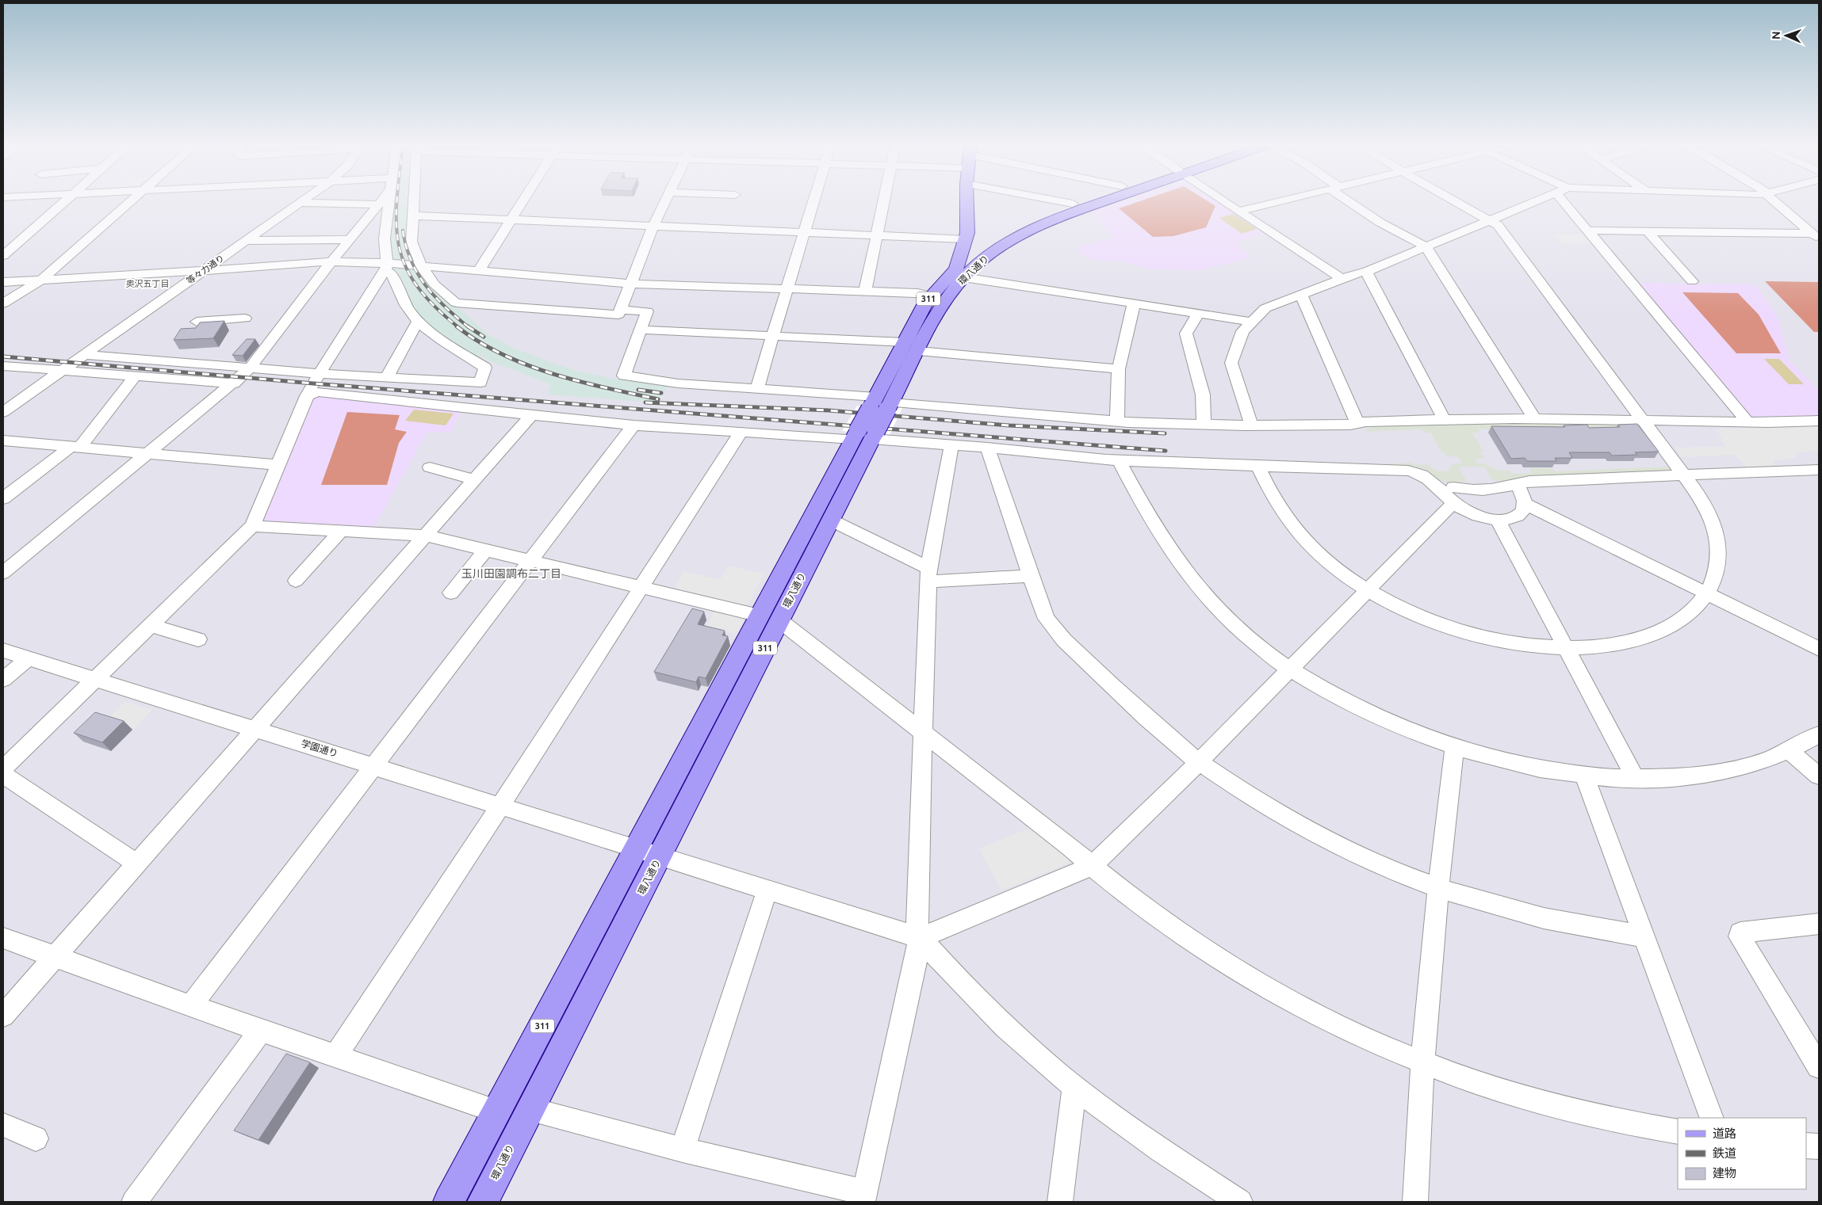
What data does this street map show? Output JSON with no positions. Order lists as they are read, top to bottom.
{
  "streets": {
    "main road": ["環八通り", "311"],
    "street": ["等々力通り", "学園通り"]
  },
  "crossings": [
    ["環八通り", "311"],
    ["環八通り", "学園通り"]
  ],
  "districts": ["奥沢五丁目", "玉川田園調布二丁目"],
  "legend": ["道路", "鉄道", "建物"],
  "north": "left"
}
